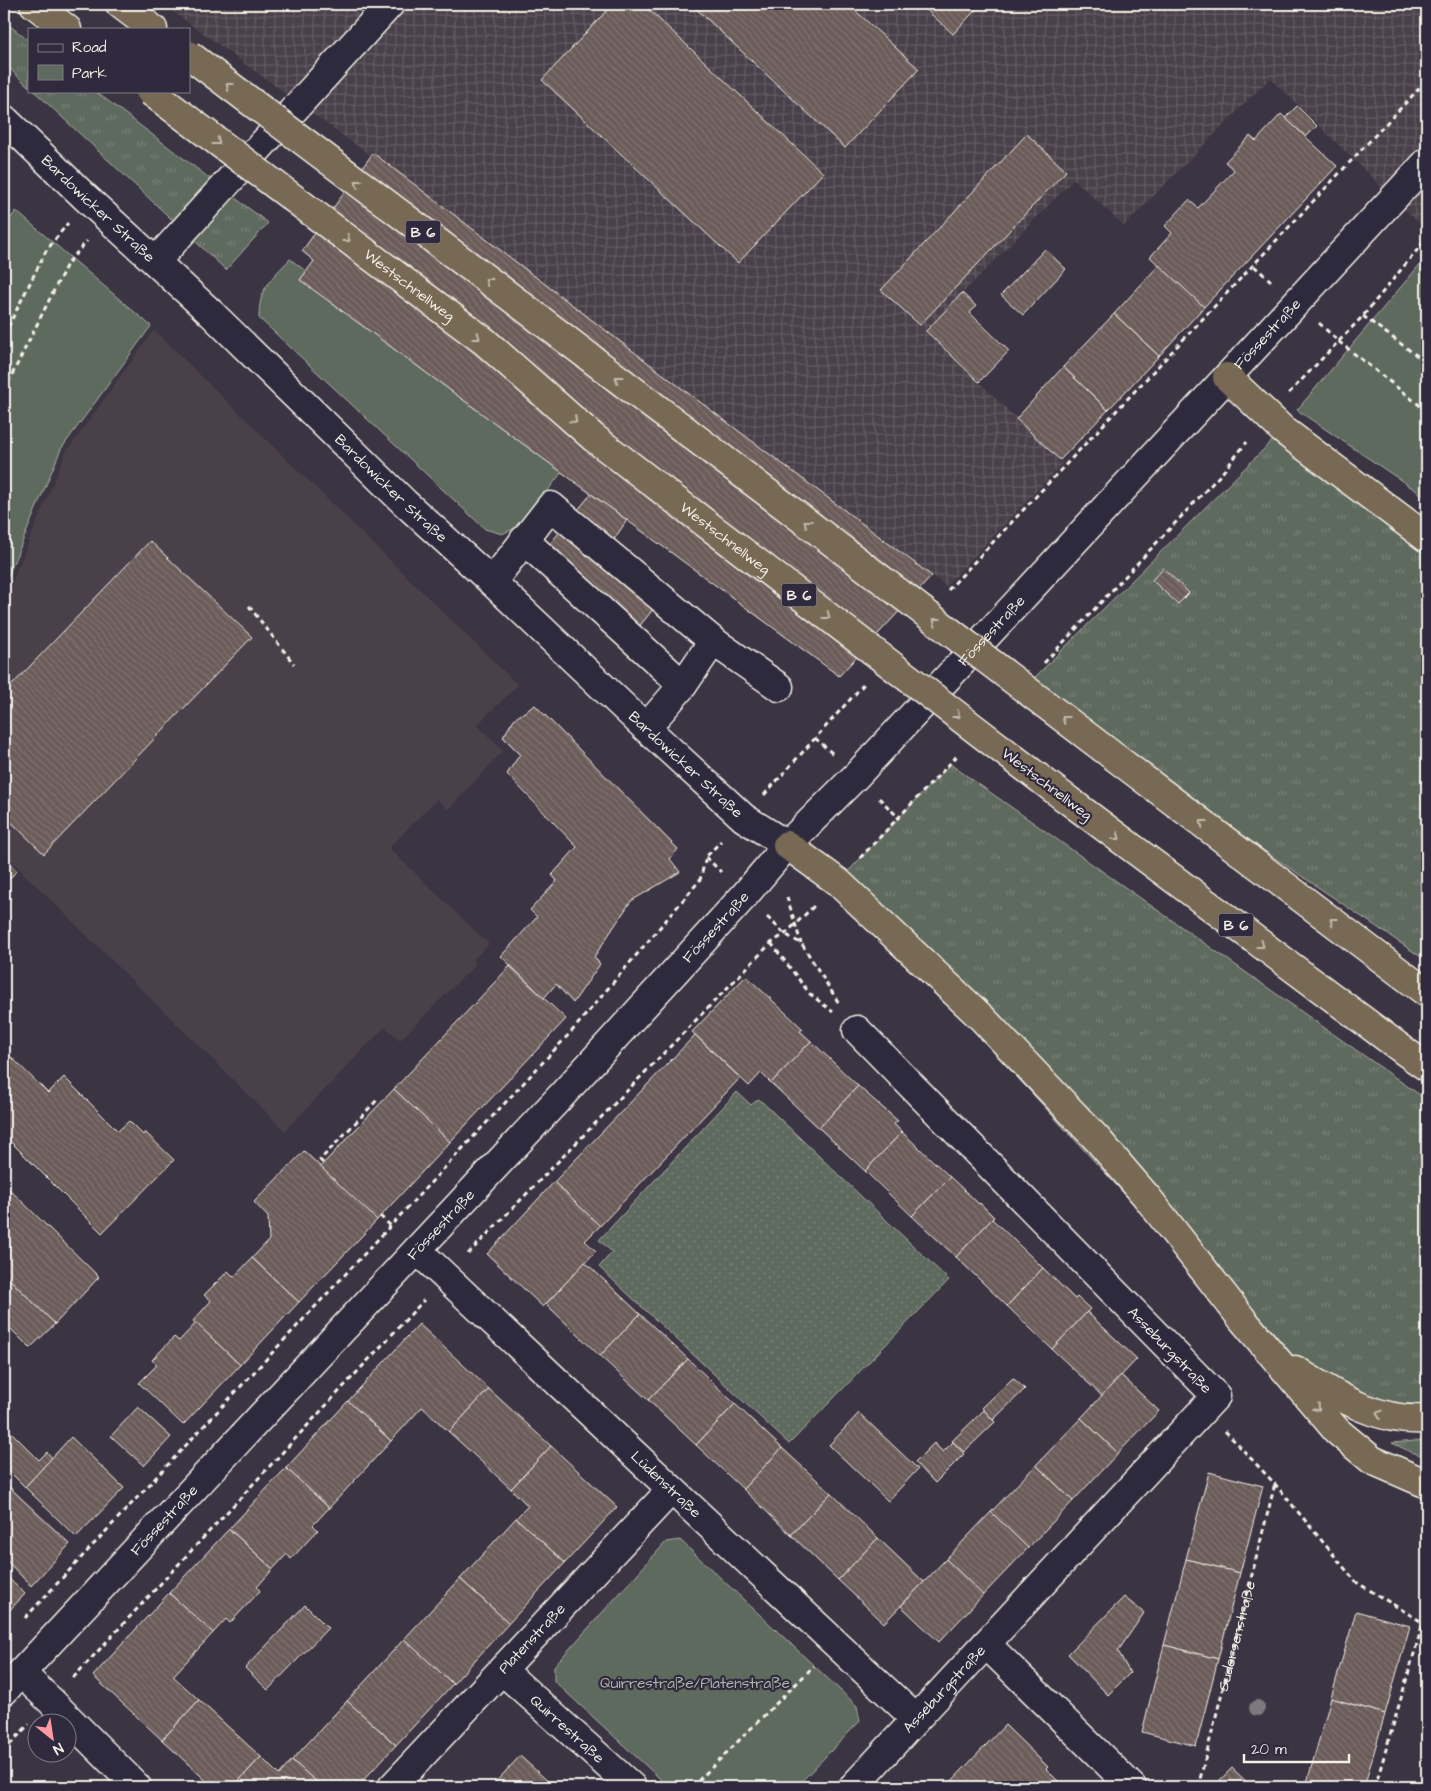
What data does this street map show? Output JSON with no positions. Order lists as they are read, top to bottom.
{
  "streets": {
    "highway": ["B 6", "Westschnellweg"],
    "street": [
      "Bardowicker Straße",
      "Fössestraße",
      "Asseburgstraße",
      "Lüdenstraße",
      "Platenstraße",
      "Quirrestraße"
    ],
    "path": ["Sudersenstraße"]
  },
  "crossings": [
    ["Bardowicker Straße", "Fössestraße"],
    ["Fössestraße", "Lüdenstraße"],
    ["Asseburgstraße", "Lüdenstraße"],
    ["Lüdenstraße", "Platenstraße"],
    ["Platenstraße", "Quirrestraße"]
  ],
  "parks": ["Quirrestraße/Platenstraße"],
  "legend": ["Road", "Park"],
  "scale_bar": "20 m",
  "north": "bottom right"
}
